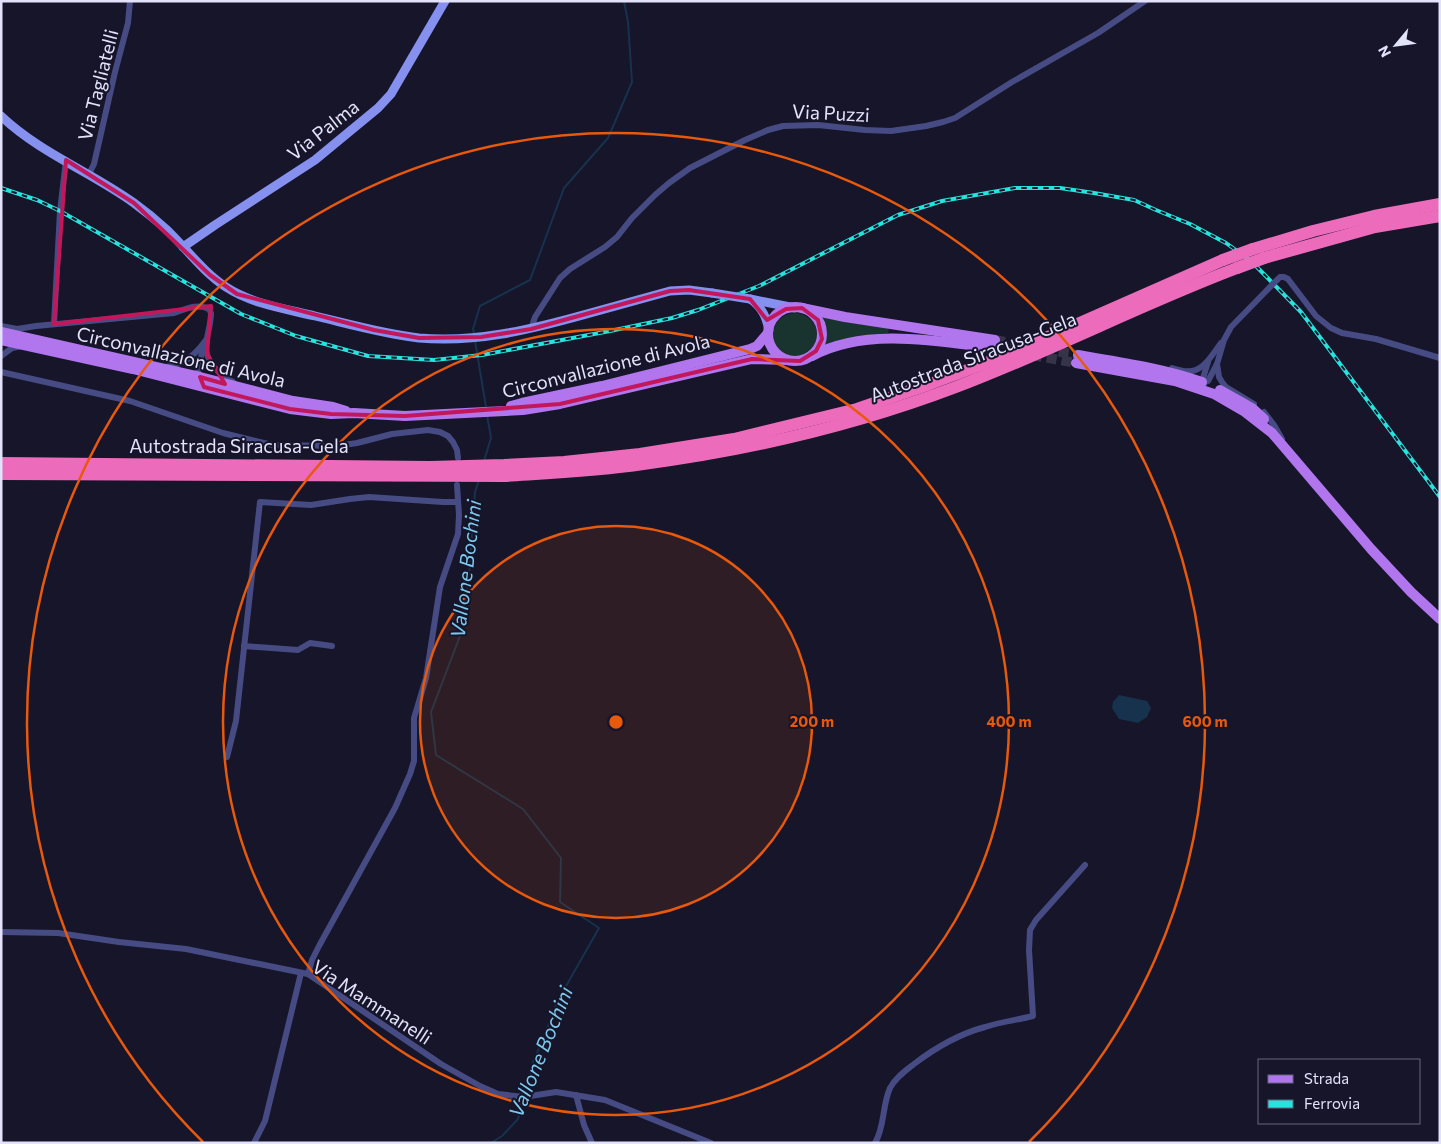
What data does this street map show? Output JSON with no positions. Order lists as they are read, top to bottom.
{
  "streets": {
    "highway": ["Autostrada Siracusa-Gela"],
    "main road": ["Via Palma", "Circonvallazione di Avola"],
    "street": ["Via Tagliatelli", "Via Puzzi", "Via Mammanelli"]
  },
  "water": ["Vallone Bochini"],
  "legend": ["Strada", "Ferrovia"],
  "north": "bottom left",
  "rings": ["200 m", "400 m", "600 m"]
}
